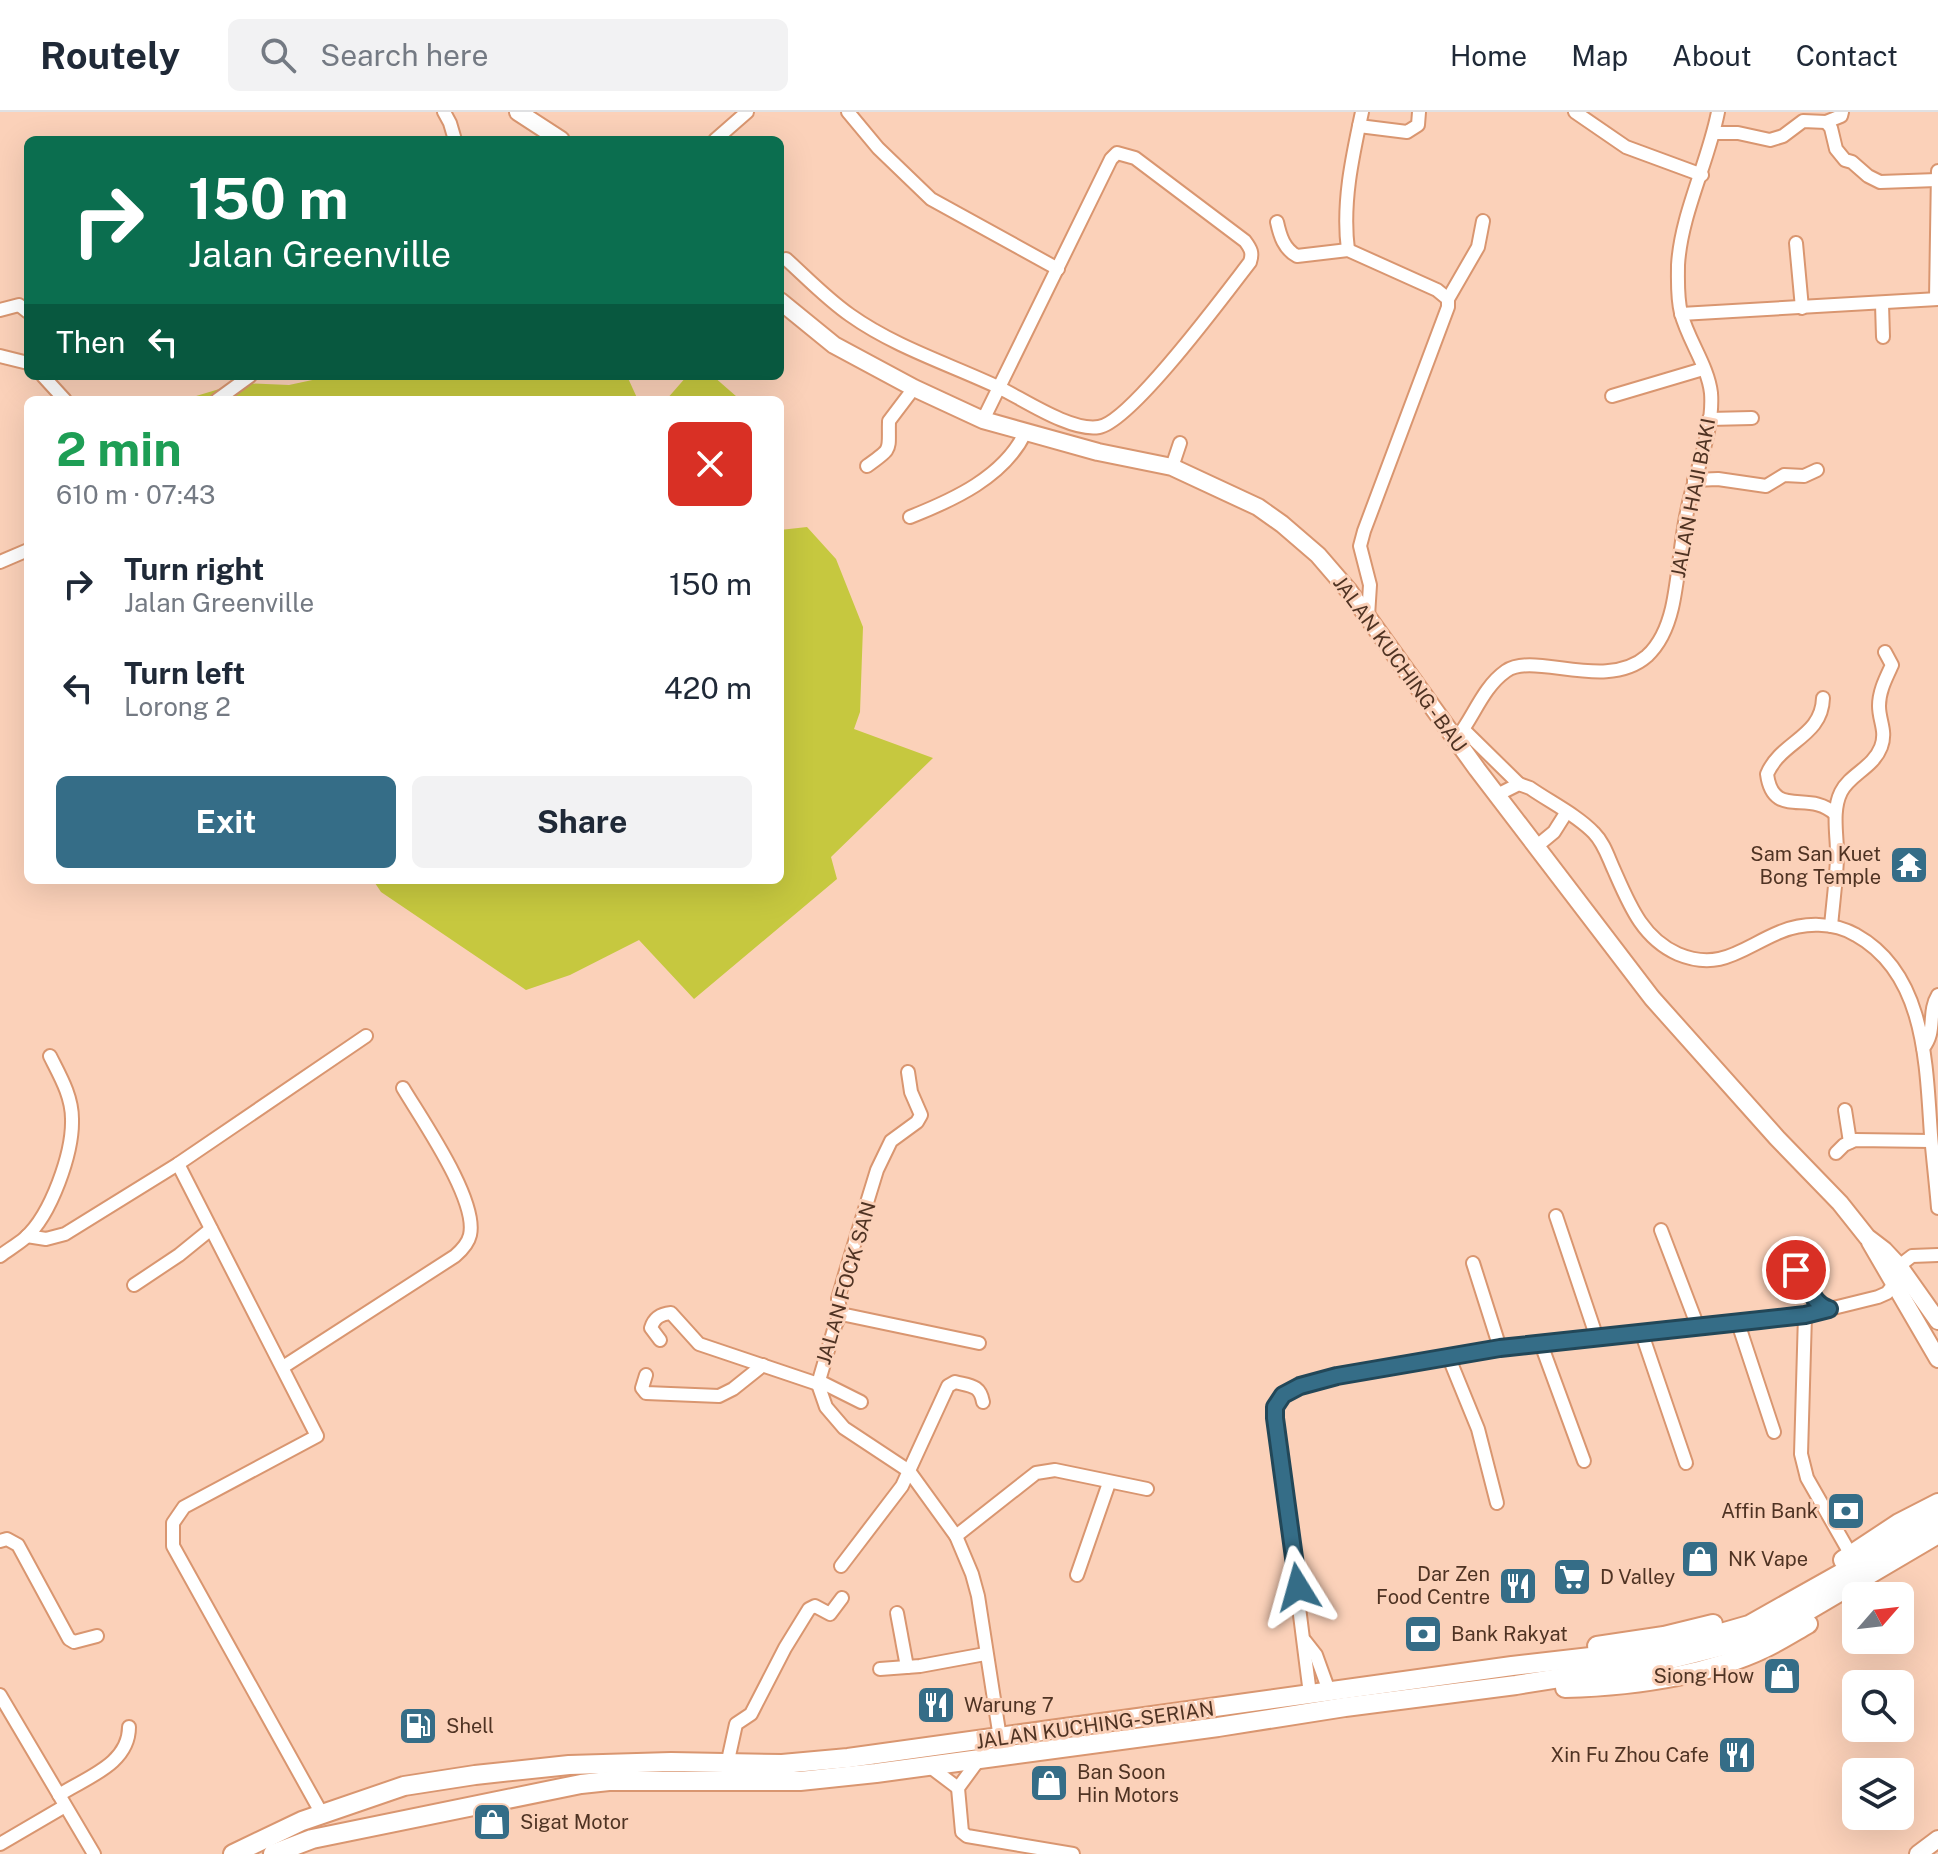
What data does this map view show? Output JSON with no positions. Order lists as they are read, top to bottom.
{
  "streets": {
    "highway": ["JALAN KUCHING-SERIAN"],
    "main road": ["JALAN KUCHING - BAU"],
    "street": ["JALAN HAJI BAKI", "JALAN FOCK SAN"]
  },
  "crossings": [
    ["JALAN HAJI BAKI", "JALAN KUCHING - BAU"],
    ["JALAN FOCK SAN", "JALAN KUCHING-SERIAN"]
  ],
  "places": {
    "temple": ["Sam San Kuet Bong Temple"],
    "bank": ["Affin Bank", "Bank Rakyat"],
    "shop": [
      "NK Vape",
      "Siong How",
      "Ban Soon Hin Motors",
      "Sigat Motor"
    ],
    "supermarket": ["D Valley"],
    "restaurant": ["Dar Zen Food Centre", "Warung 7", "Xin Fu Zhou Cafe"],
    "fuel station": ["Shell"]
  },
  "north": "top right",
  "page": {
    "header": "Routely",
    "search": "Search here",
    "nav": [
      "Home",
      "Map",
      "About",
      "Contact"
    ],
    "turn": ["150 m", "Jalan Greenville"],
    "then": "Then",
    "heading": ["2 min", "610 m · 07:43"],
    "list": [
      {
        "name": "Turn right",
        "note": "Jalan Greenville",
        "value": "150 m"
      },
      {
        "name": "Turn left",
        "note": "Lorong 2",
        "value": "420 m"
      }
    ],
    "buttons": ["Exit", "Share"]
  }
}
